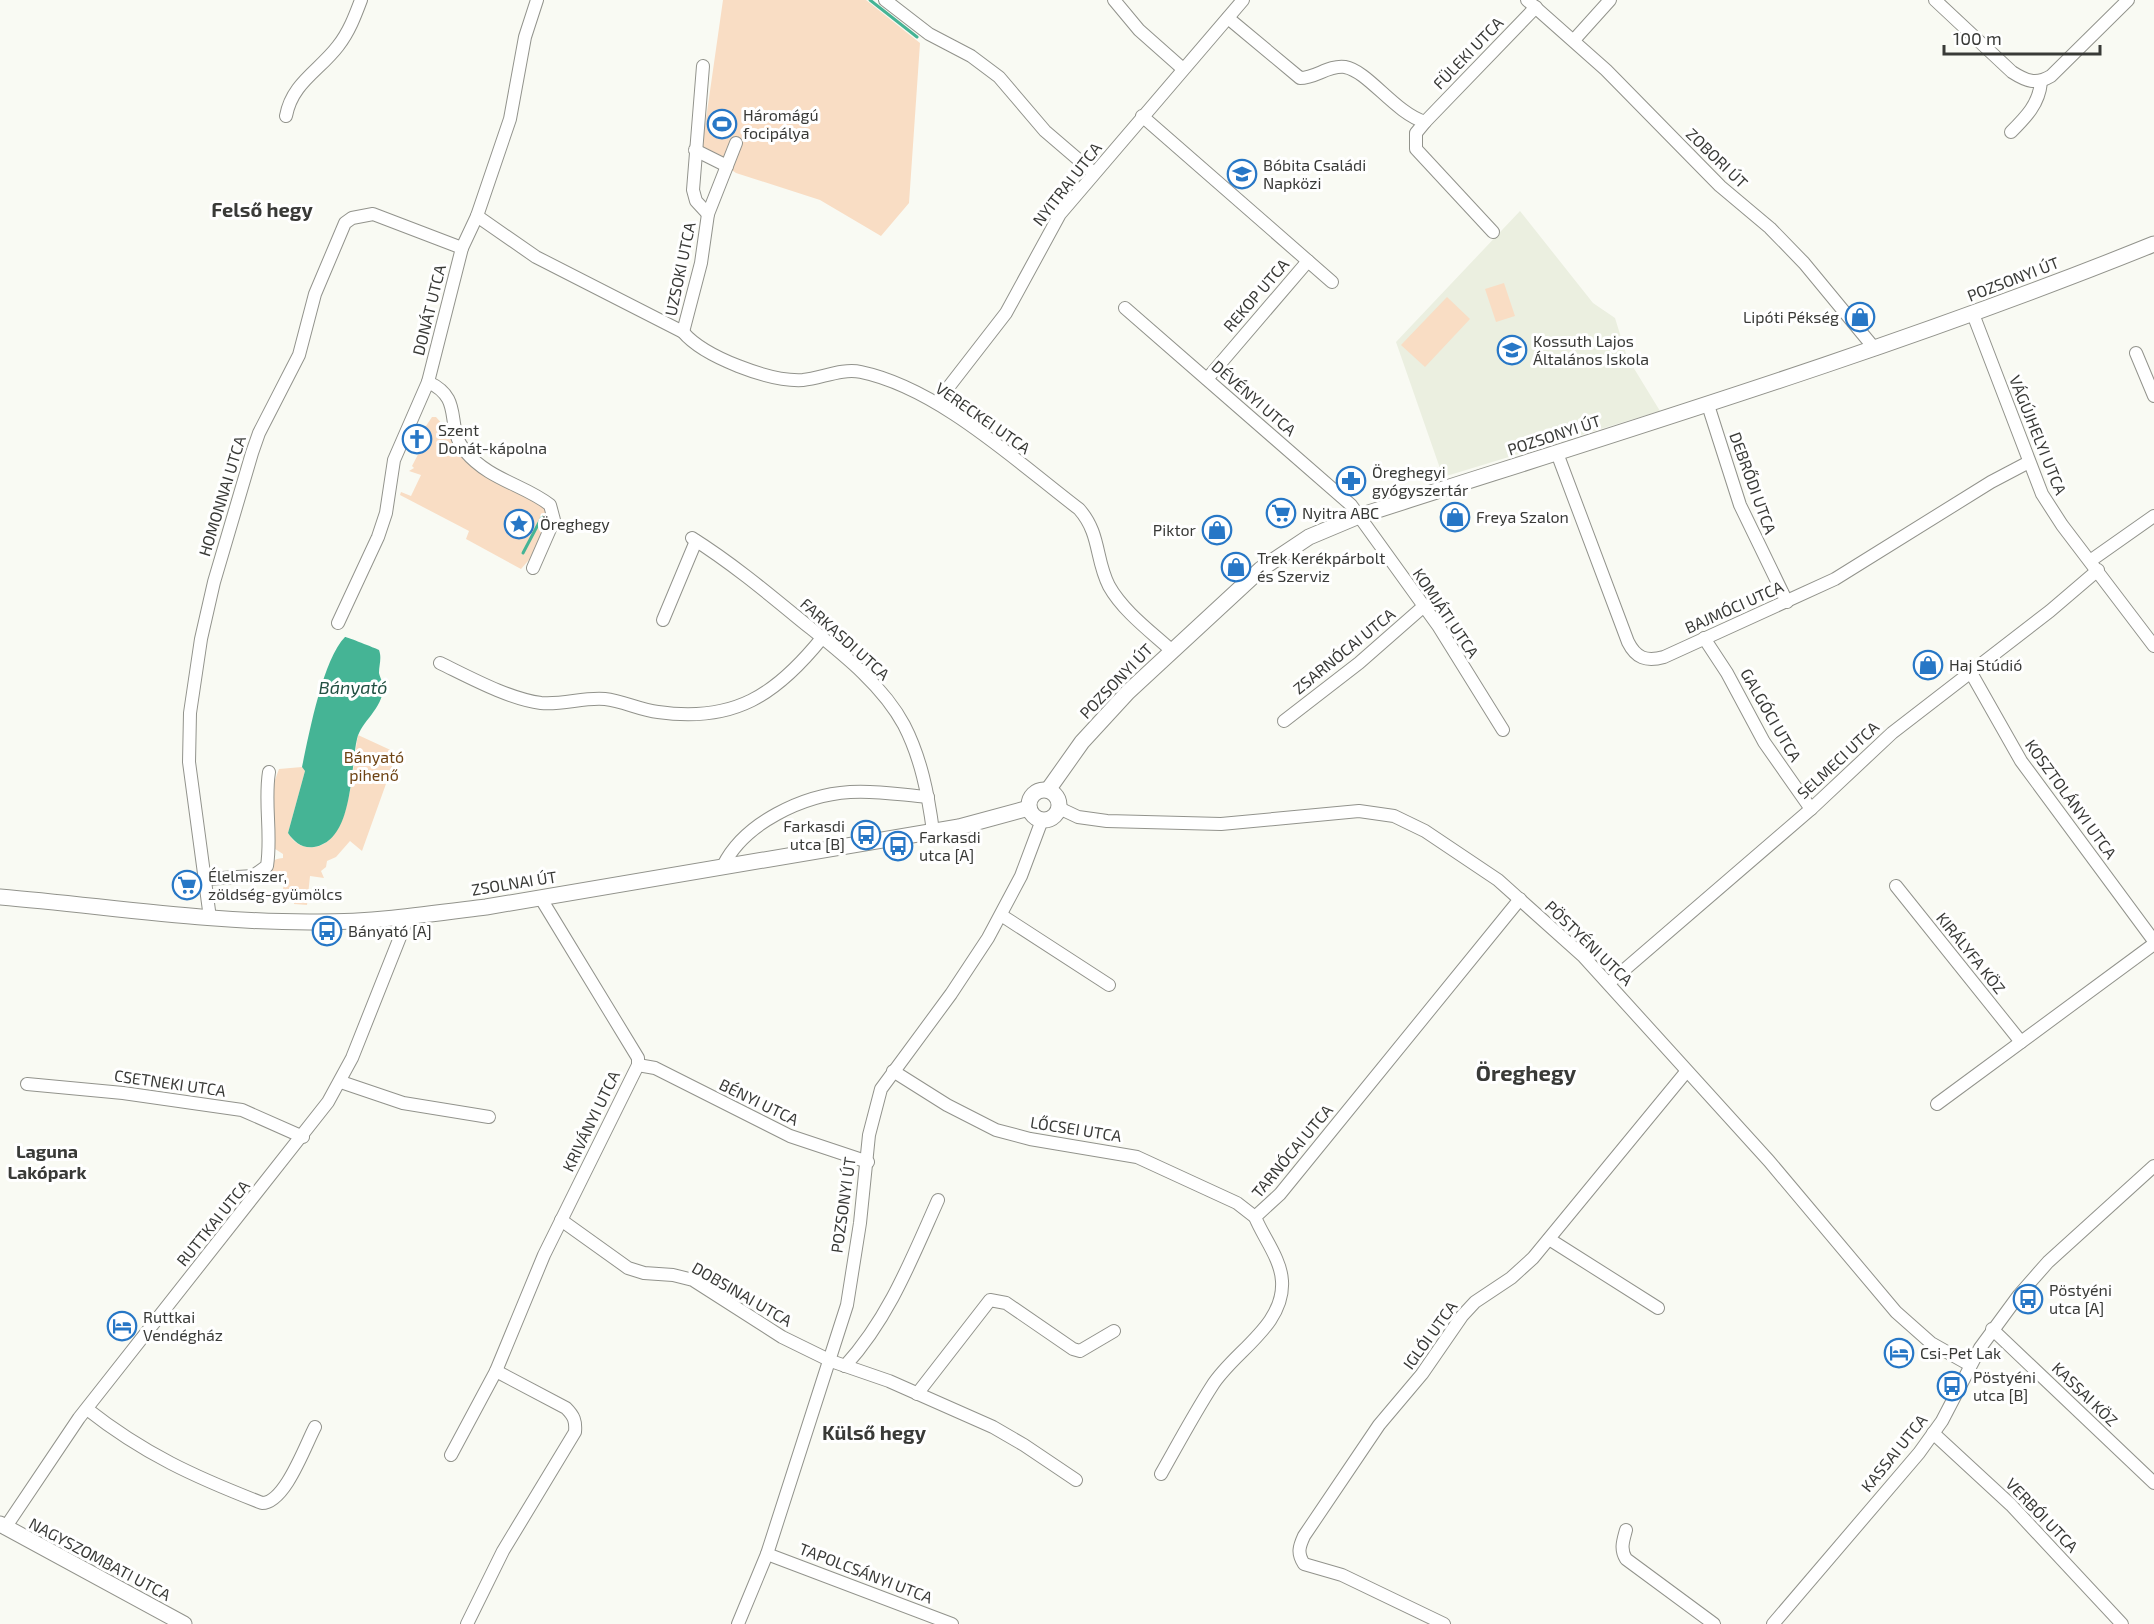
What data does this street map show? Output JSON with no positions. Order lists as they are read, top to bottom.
{
  "streets": {
    "street": [
      "FÜLEKI UTCA",
      "ZOBORI ÚT",
      "NYITRAI UTCA",
      "UZSOKI UTCA",
      "POZSONYI ÚT",
      "REKOP UTCA",
      "DONÁT UTCA",
      "DÉVÉNYI UTCA",
      "VERECKEI UTCA",
      "VÁGÚJHELYI UTCA",
      "DEBRŐDI UTCA",
      "HOMONNAI UTCA",
      "BAJMÓCI UTCA",
      "KOMJÁTI UTCA",
      "FARKASDI UTCA",
      "ZSARNÓCAI UTCA",
      "GALGÓCI UTCA",
      "SELMECI UTCA",
      "KOSZTOLÁNYI UTCA",
      "ZSOLNAI ÚT",
      "PÖSTYÉNI UTCA",
      "KIRÁLYFA KÖZ",
      "CSETNEKI UTCA",
      "BÉNYI UTCA",
      "KRIVÁNYI UTCA",
      "LŐCSEI UTCA",
      "TARNÓCAI UTCA",
      "RUTTKAI UTCA",
      "DOBSINAI UTCA",
      "IGLÓI UTCA",
      "KASSAI KÖZ",
      "KASSAI UTCA",
      "VERBÓI UTCA",
      "NAGYSZOMBATI UTCA",
      "TAPOLCSÁNYI UTCA"
    ]
  },
  "crossings": [
    ["FÜLEKI UTCA", "ZOBORI ÚT"],
    ["ZOBORI ÚT", "POZSONYI ÚT"],
    ["NYITRAI UTCA", "REKOP UTCA"],
    ["NYITRAI UTCA", "VERECKEI UTCA"],
    ["UZSOKI UTCA", "VERECKEI UTCA"],
    ["POZSONYI ÚT", "DÉVÉNYI UTCA"],
    ["POZSONYI ÚT", "VERECKEI UTCA"],
    ["POZSONYI ÚT", "VÁGÚJHELYI UTCA"],
    ["POZSONYI ÚT", "DEBRŐDI UTCA"],
    ["POZSONYI ÚT", "BAJMÓCI UTCA"],
    ["POZSONYI ÚT", "KOMJÁTI UTCA"],
    ["POZSONYI ÚT", "ZSOLNAI ÚT"],
    ["POZSONYI ÚT", "PÖSTYÉNI UTCA"],
    ["POZSONYI ÚT", "BÉNYI UTCA"],
    ["POZSONYI ÚT", "LŐCSEI UTCA"],
    ["POZSONYI ÚT", "DOBSINAI UTCA"],
    ["POZSONYI ÚT", "TAPOLCSÁNYI UTCA"],
    ["REKOP UTCA", "DÉVÉNYI UTCA"],
    ["DONÁT UTCA", "VERECKEI UTCA"],
    ["DONÁT UTCA", "HOMONNAI UTCA"],
    ["DÉVÉNYI UTCA", "KOMJÁTI UTCA"],
    ["VÁGÚJHELYI UTCA", "BAJMÓCI UTCA"],
    ["VÁGÚJHELYI UTCA", "SELMECI UTCA"],
    ["DEBRŐDI UTCA", "BAJMÓCI UTCA"],
    ["HOMONNAI UTCA", "ZSOLNAI ÚT"],
    ["BAJMÓCI UTCA", "GALGÓCI UTCA"],
    ["KOMJÁTI UTCA", "ZSARNÓCAI UTCA"],
    ["FARKASDI UTCA", "ZSOLNAI ÚT"],
    ["GALGÓCI UTCA", "SELMECI UTCA"],
    ["SELMECI UTCA", "KOSZTOLÁNYI UTCA"],
    ["SELMECI UTCA", "PÖSTYÉNI UTCA"],
    ["ZSOLNAI ÚT", "PÖSTYÉNI UTCA"],
    ["ZSOLNAI ÚT", "KRIVÁNYI UTCA"],
    ["ZSOLNAI ÚT", "RUTTKAI UTCA"],
    ["PÖSTYÉNI UTCA", "TARNÓCAI UTCA"],
    ["PÖSTYÉNI UTCA", "IGLÓI UTCA"],
    ["PÖSTYÉNI UTCA", "KASSAI UTCA"],
    ["CSETNEKI UTCA", "RUTTKAI UTCA"],
    ["BÉNYI UTCA", "KRIVÁNYI UTCA"],
    ["KRIVÁNYI UTCA", "DOBSINAI UTCA"],
    ["LŐCSEI UTCA", "TARNÓCAI UTCA"],
    ["RUTTKAI UTCA", "NAGYSZOMBATI UTCA"],
    ["KASSAI KÖZ", "KASSAI UTCA"],
    ["KASSAI UTCA", "VERBÓI UTCA"]
  ],
  "districts": [
    "Felső hegy",
    "Öreghegy",
    "Laguna Lakópark",
    "Külső hegy"
  ],
  "water": ["Bányató"],
  "parks": ["Bányató pihenő"],
  "places": {
    "sports": ["Háromágú focipálya"],
    "school or university": ["Bóbita Családi Napközi", "Kossuth Lajos Általános Iskola"],
    "shop": [
      "Lipóti Pékség",
      "Freya Szalon",
      "Piktor",
      "Trek Kerékpárbolt és Szerviz",
      "Haj Stúdió"
    ],
    "church": ["Szent Donát-kápolna"],
    "pharmacy": ["Öreghegyi gyógyszertár"],
    "supermarket": ["Nyitra ABC", "Élelmiszer, zöldség-gyümölcs"],
    "place": ["Öreghegy"],
    "bus stop": [
      "Farkasdi utca [B]",
      "Farkasdi utca [A]",
      "Bányató [A]",
      "Pöstyéni utca [A]",
      "Pöstyéni utca [B]"
    ],
    "hotel": ["Ruttkai Vendégház", "Csi-Pet Lak"]
  },
  "scale_bar": "100 m"
}
